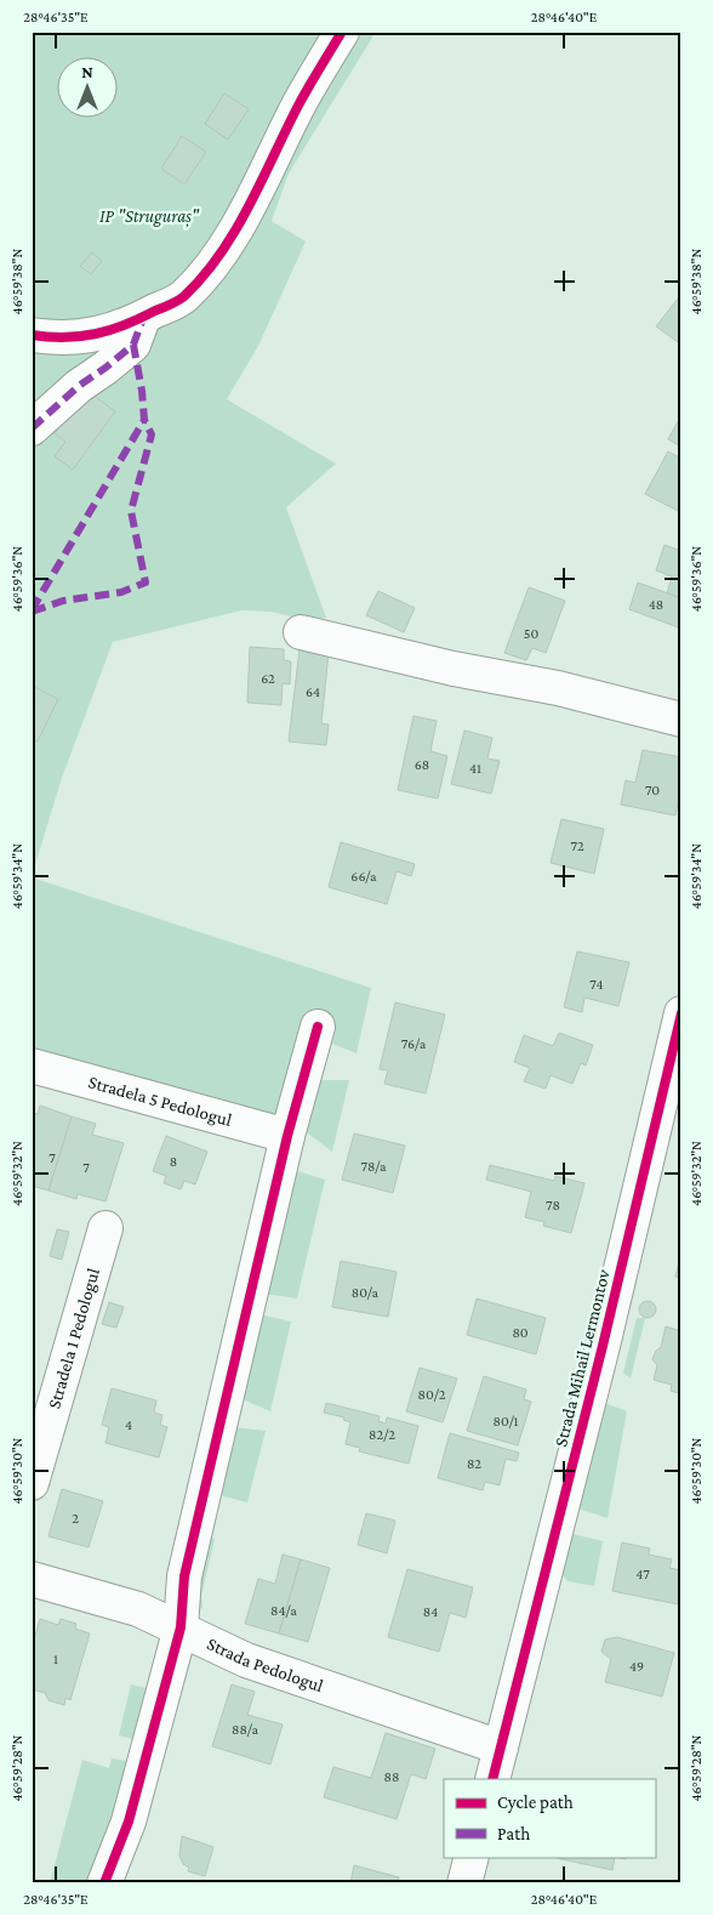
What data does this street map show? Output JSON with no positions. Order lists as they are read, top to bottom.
{
  "streets": {
    "street": [
      "Stradela 5 Pedologul",
      "Stradela 1 Pedologul",
      "Strada Mihail Lermontov",
      "Strada Pedologul"
    ]
  },
  "crossings": [
    ["Strada Mihail Lermontov", "Strada Pedologul"]
  ],
  "parks": ["IP \"Struguraș\""],
  "house_numbers": [
    "48",
    "50",
    "62",
    "64",
    "68",
    "41",
    "70",
    "72",
    "66/a",
    "74",
    "76/a",
    "7",
    "8",
    "78/a",
    "7",
    "78",
    "80/a",
    "80",
    "80/2",
    "80/1",
    "4",
    "82/2",
    "82",
    "2",
    "47",
    "84/a",
    "84",
    "1",
    "49",
    "88/a",
    "88"
  ],
  "legend": ["Cycle path", "Path"],
  "north": "top",
  "coordinates": [
    "28°46'35\"E",
    "28°46'40\"E",
    "46°59'38\"N",
    "46°59'36\"N",
    "46°59'34\"N",
    "46°59'32\"N",
    "46°59'30\"N",
    "46°59'28\"N"
  ]
}
